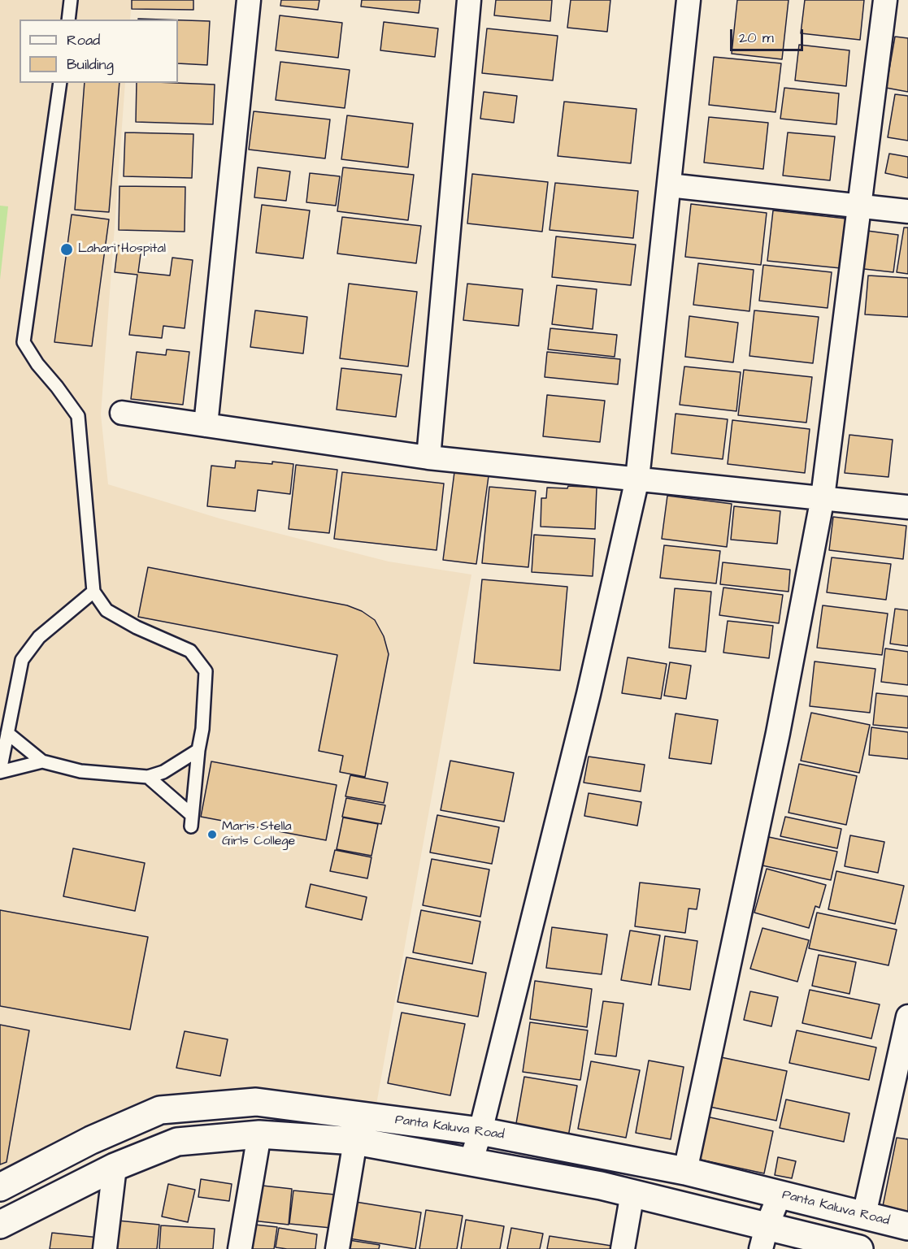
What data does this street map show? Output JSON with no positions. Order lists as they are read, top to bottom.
{
  "streets": {
    "street": ["Panta Kaluva Road"]
  },
  "places": ["Lahari Hospital", "Maris Stella Girls College"],
  "legend": ["Road", "Building"],
  "scale_bar": "20 m"
}
